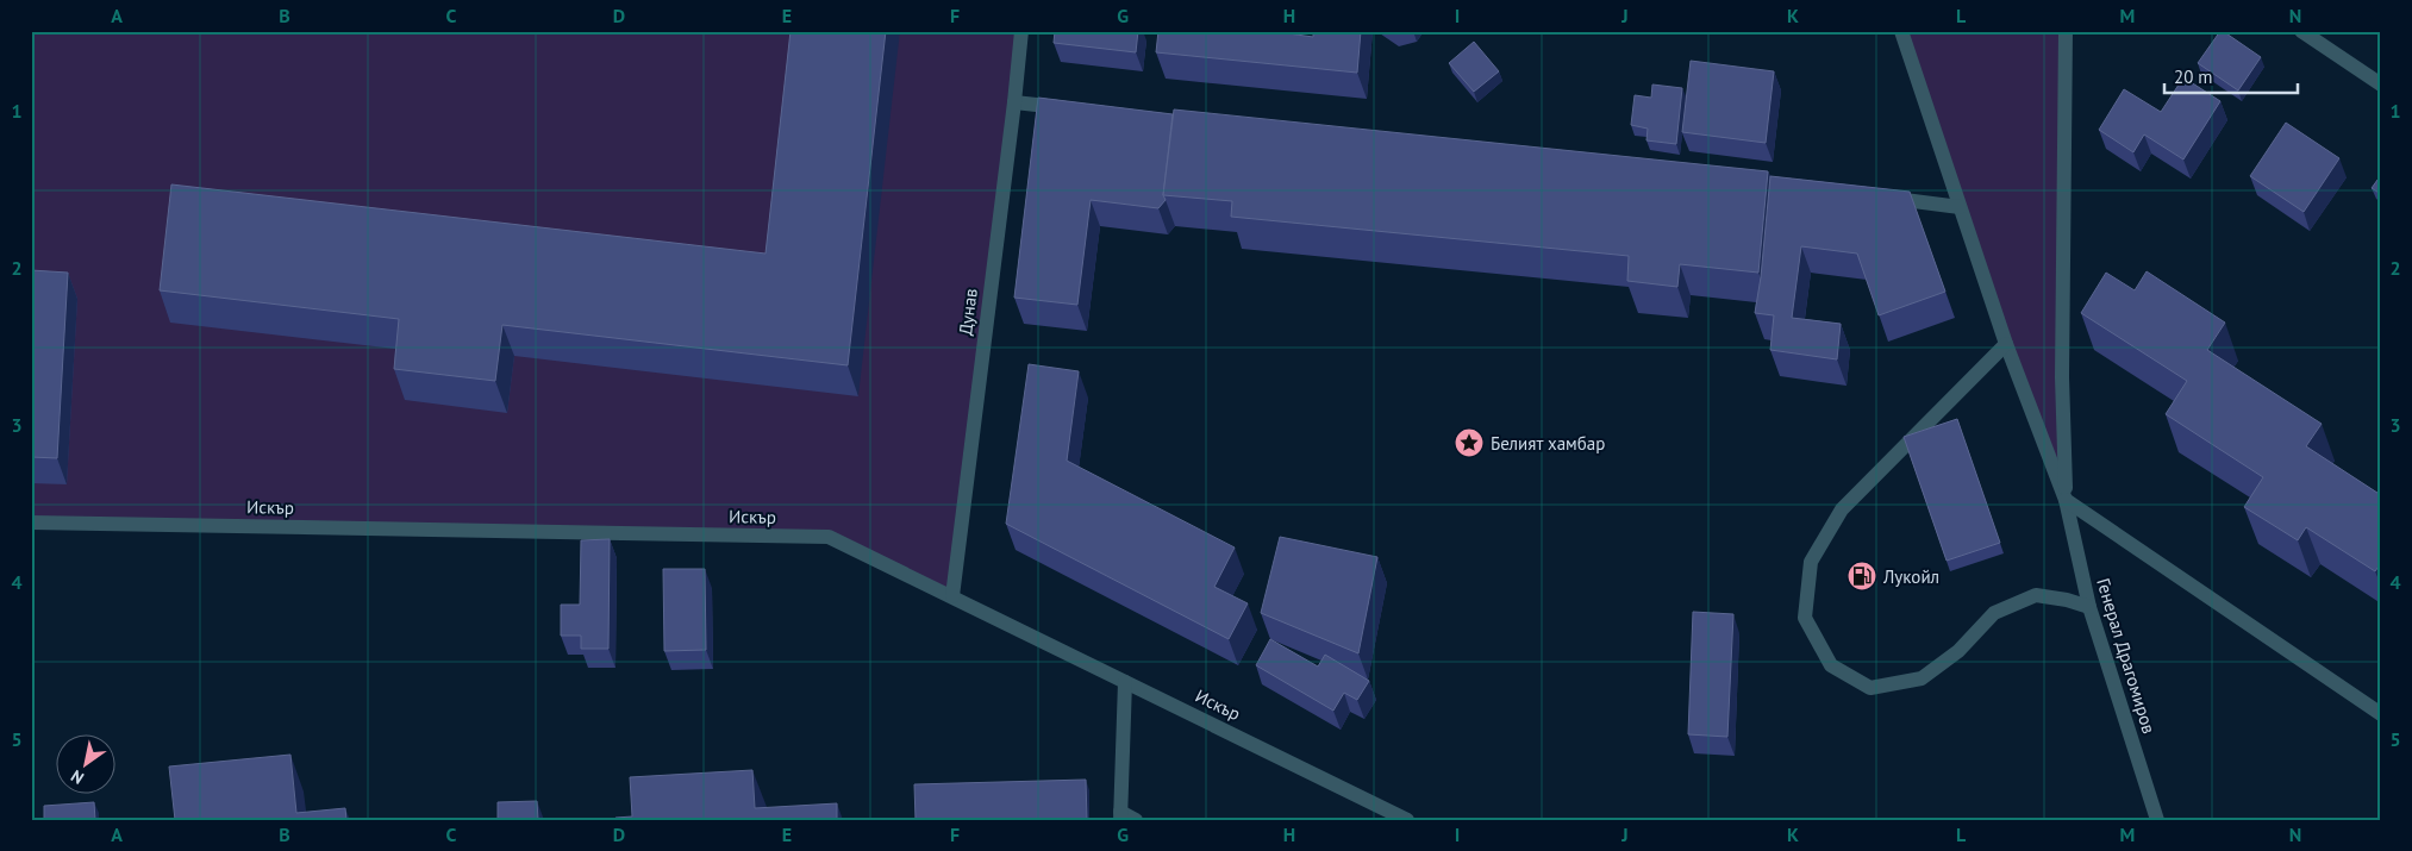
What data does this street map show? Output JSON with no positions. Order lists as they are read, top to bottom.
{
  "streets": {
    "street": ["Дунав", "Искър", "Генерал Драгомиров"]
  },
  "crossings": [
    ["Дунав", "Искър"]
  ],
  "places": {
    "place": ["Белият хамбар"],
    "fuel station": ["Лукойл"]
  },
  "scale_bar": "20 m",
  "north": "bottom left",
  "grid": {
    "columns": [
      "A",
      "B",
      "C",
      "D",
      "E",
      "F",
      "G",
      "H",
      "I",
      "J",
      "K",
      "L",
      "M",
      "N"
    ],
    "rows": [
      "1",
      "2",
      "3",
      "4",
      "5"
    ]
  }
}
